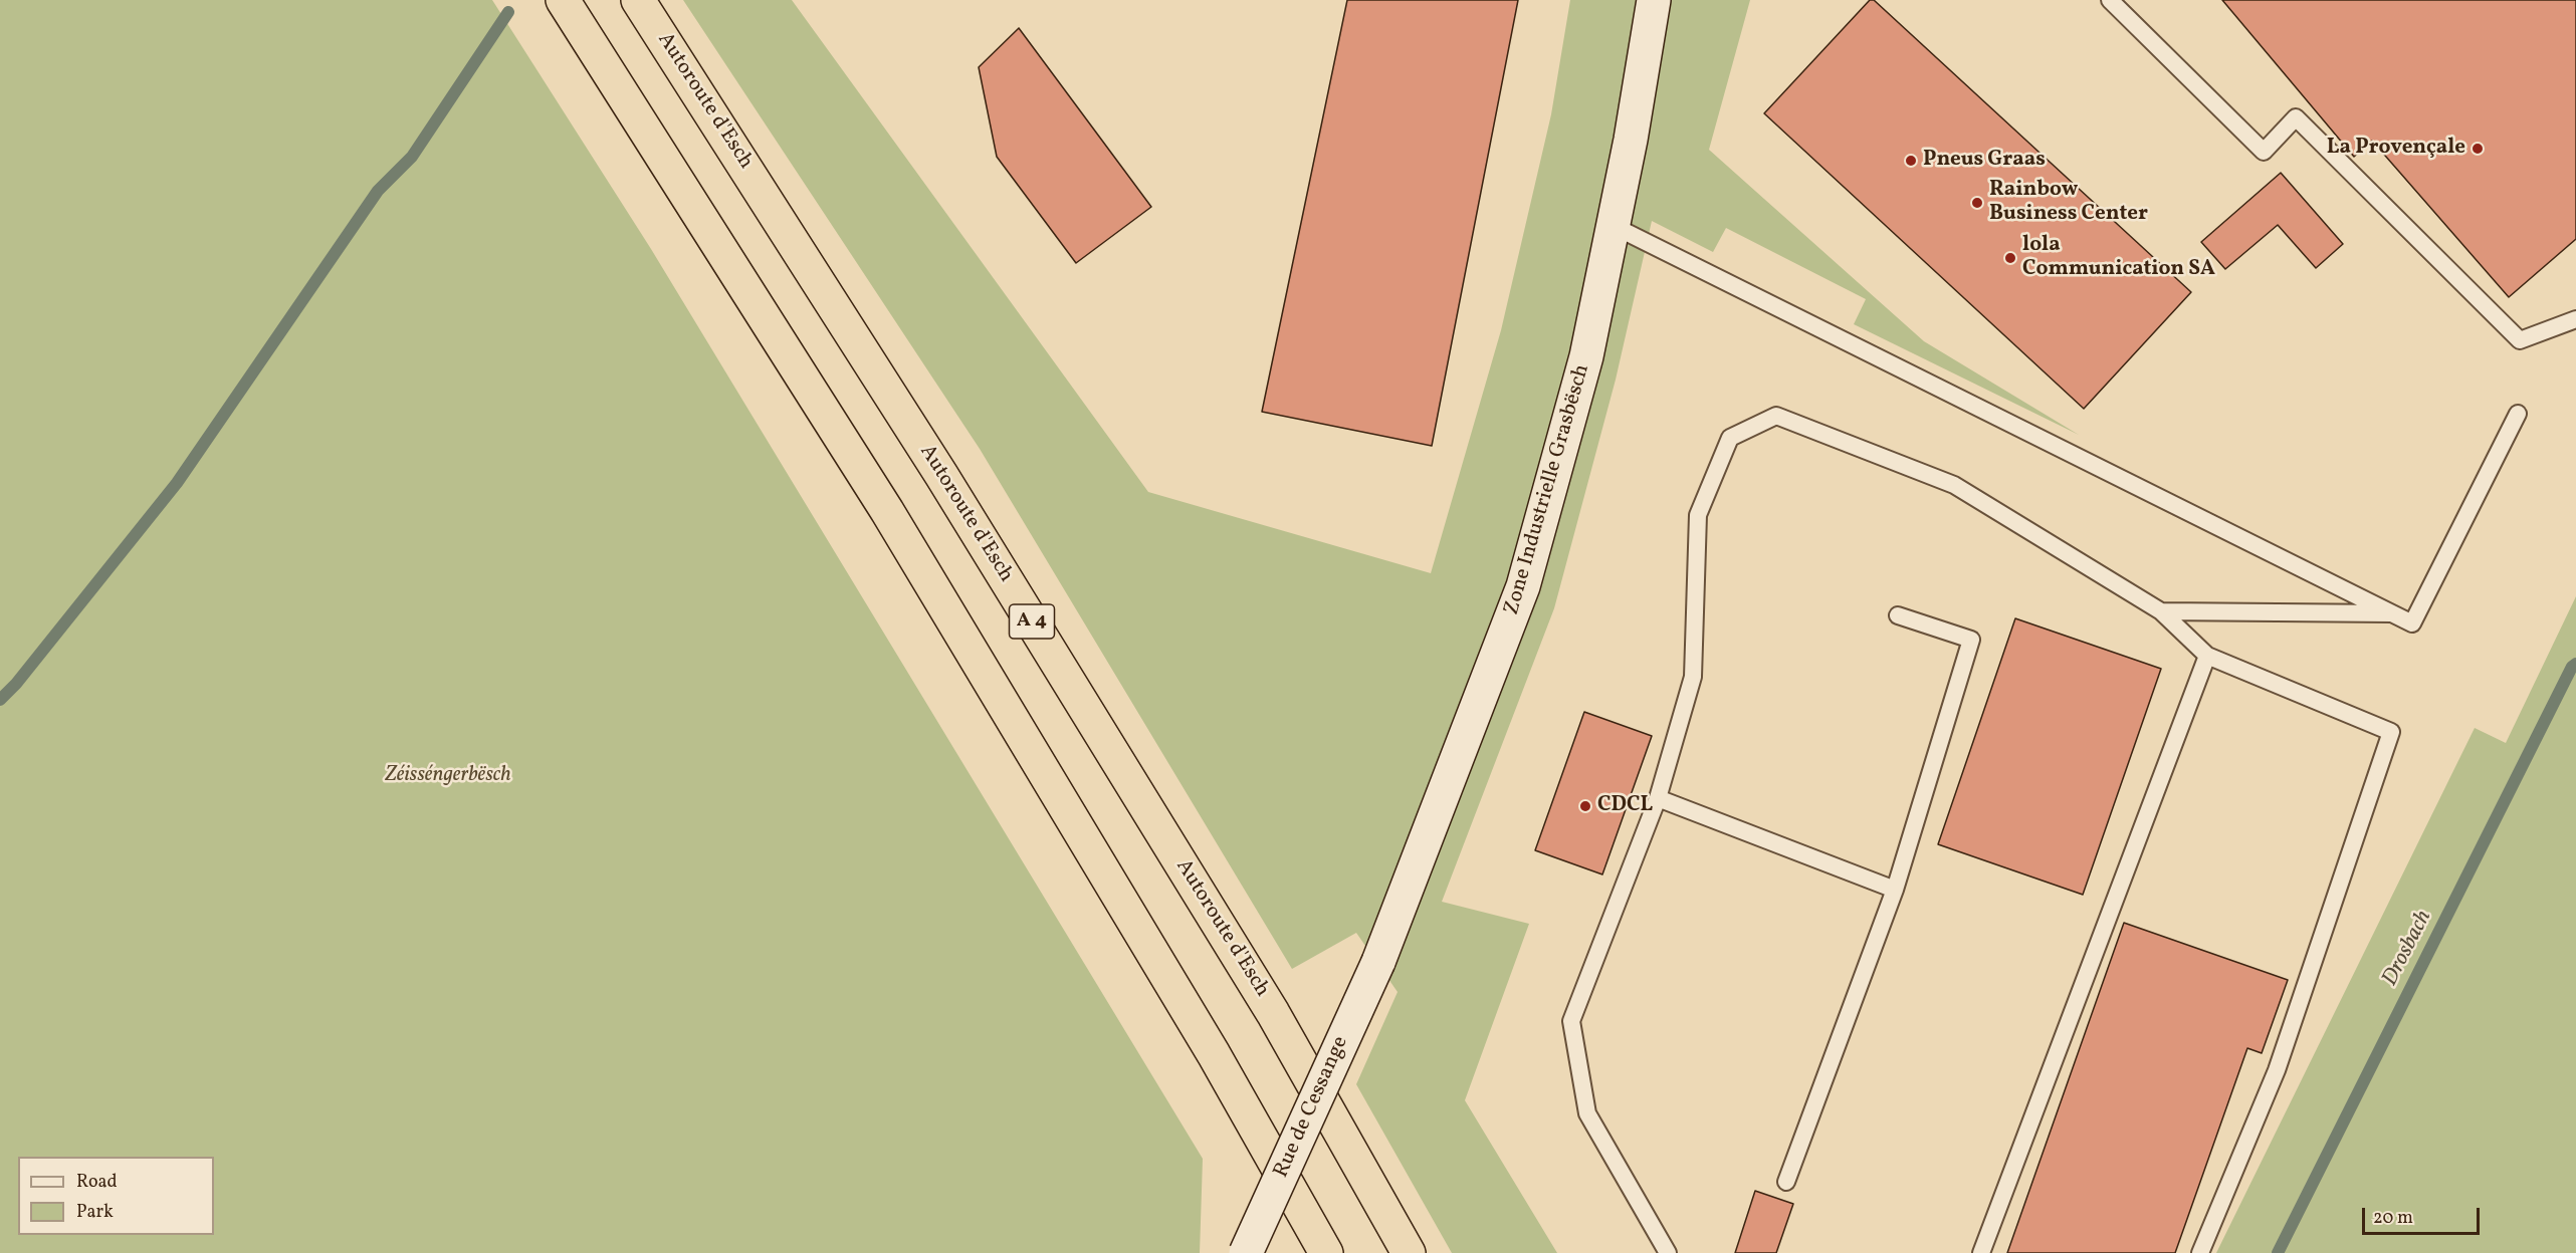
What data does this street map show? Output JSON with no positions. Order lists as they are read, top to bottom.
{
  "streets": {
    "highway": ["Autoroute d'Esch", "A 4"],
    "main road": ["Zone Industrielle Grasbësch", "Rue de Cessange"]
  },
  "crossings": [
    ["Zone Industrielle Grasbësch", "Rue de Cessange"]
  ],
  "water": ["Drosbach"],
  "parks": ["Zéisséngerbësch"],
  "places": [
    "La Provençale",
    "Pneus Graas",
    "Rainbow Business Center",
    "lola Communication SA",
    "CDCL"
  ],
  "legend": ["Road", "Park"],
  "scale_bar": "20 m"
}
